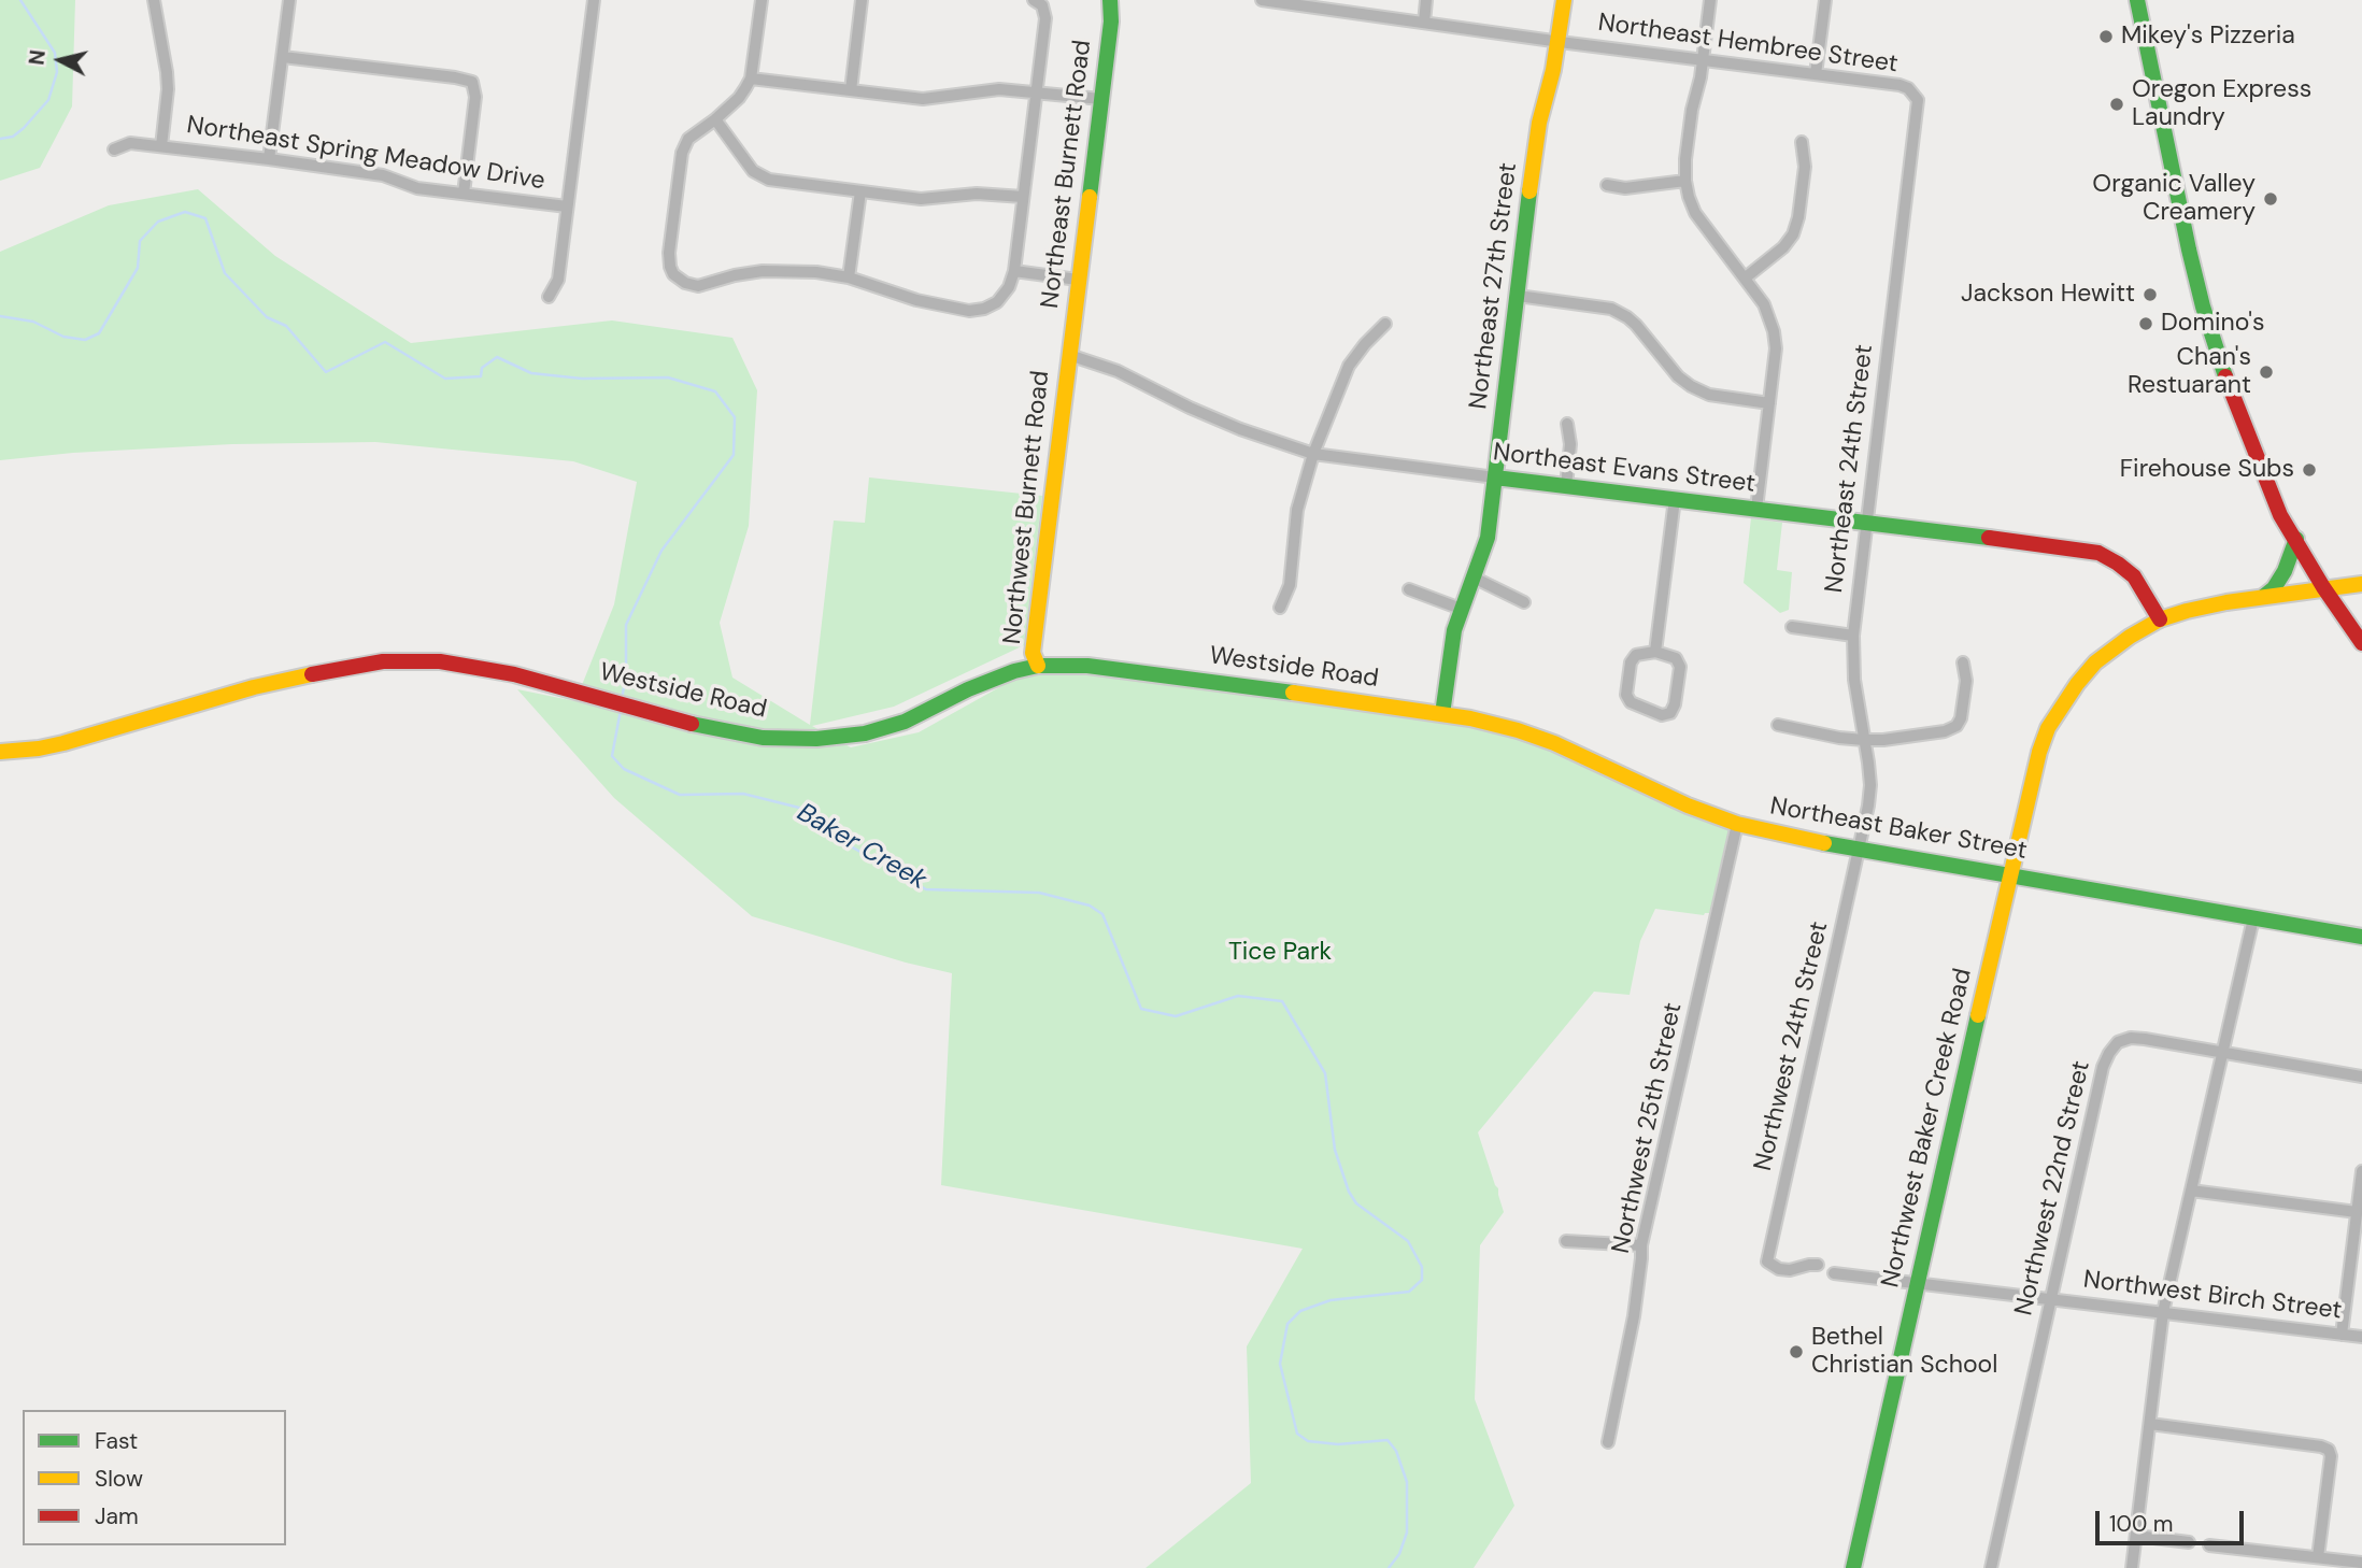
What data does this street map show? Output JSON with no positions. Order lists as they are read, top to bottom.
{
  "streets": {
    "main road": [
      "Northeast Burnett Road",
      "Northeast 27th Street",
      "Northeast Evans Street",
      "Northwest Burnett Road",
      "Westside Road",
      "Northeast Baker Street",
      "Northwest Baker Creek Road"
    ],
    "street": [
      "Northeast Hembree Street",
      "Northeast Spring Meadow Drive",
      "Northeast 24th Street",
      "Northwest 24th Street",
      "Northwest 25th Street",
      "Northwest 22nd Street",
      "Northwest Birch Street"
    ]
  },
  "crossings": [
    ["Northeast Hembree Street", "Northeast 27th Street"],
    ["Northeast Hembree Street", "Northeast 24th Street"],
    ["Northeast Burnett Road", "Northeast Evans Street"],
    ["Northeast Burnett Road", "Northwest Burnett Road"],
    ["Northeast 27th Street", "Northeast Evans Street"],
    ["Northeast 27th Street", "Westside Road"],
    ["Northeast 27th Street", "Northeast Baker Street"],
    ["Northeast Evans Street", "Northeast 24th Street"],
    ["Northeast Evans Street", "Northwest Burnett Road"],
    ["Northeast Evans Street", "Northwest Baker Creek Road"],
    ["Northeast 24th Street", "Northeast Baker Street"],
    ["Northeast 24th Street", "Northwest 24th Street"],
    ["Northwest Burnett Road", "Westside Road"],
    ["Westside Road", "Northeast Baker Street"],
    ["Northeast Baker Street", "Northwest 24th Street"],
    ["Northeast Baker Street", "Northwest 25th Street"],
    ["Northeast Baker Street", "Northwest Baker Creek Road"],
    ["Northwest Baker Creek Road", "Northwest Birch Street"],
    ["Northwest 22nd Street", "Northwest Birch Street"]
  ],
  "water": ["Baker Creek"],
  "parks": ["Tice Park"],
  "places": [
    "Mikey's Pizzeria",
    "Oregon Express Laundry",
    "Organic Valley Creamery",
    "Jackson Hewitt",
    "Domino's",
    "Chan's Restuarant",
    "Firehouse Subs",
    "Bethel Christian School"
  ],
  "legend": ["Fast", "Slow", "Jam"],
  "scale_bar": "100 m",
  "north": "left"
}
